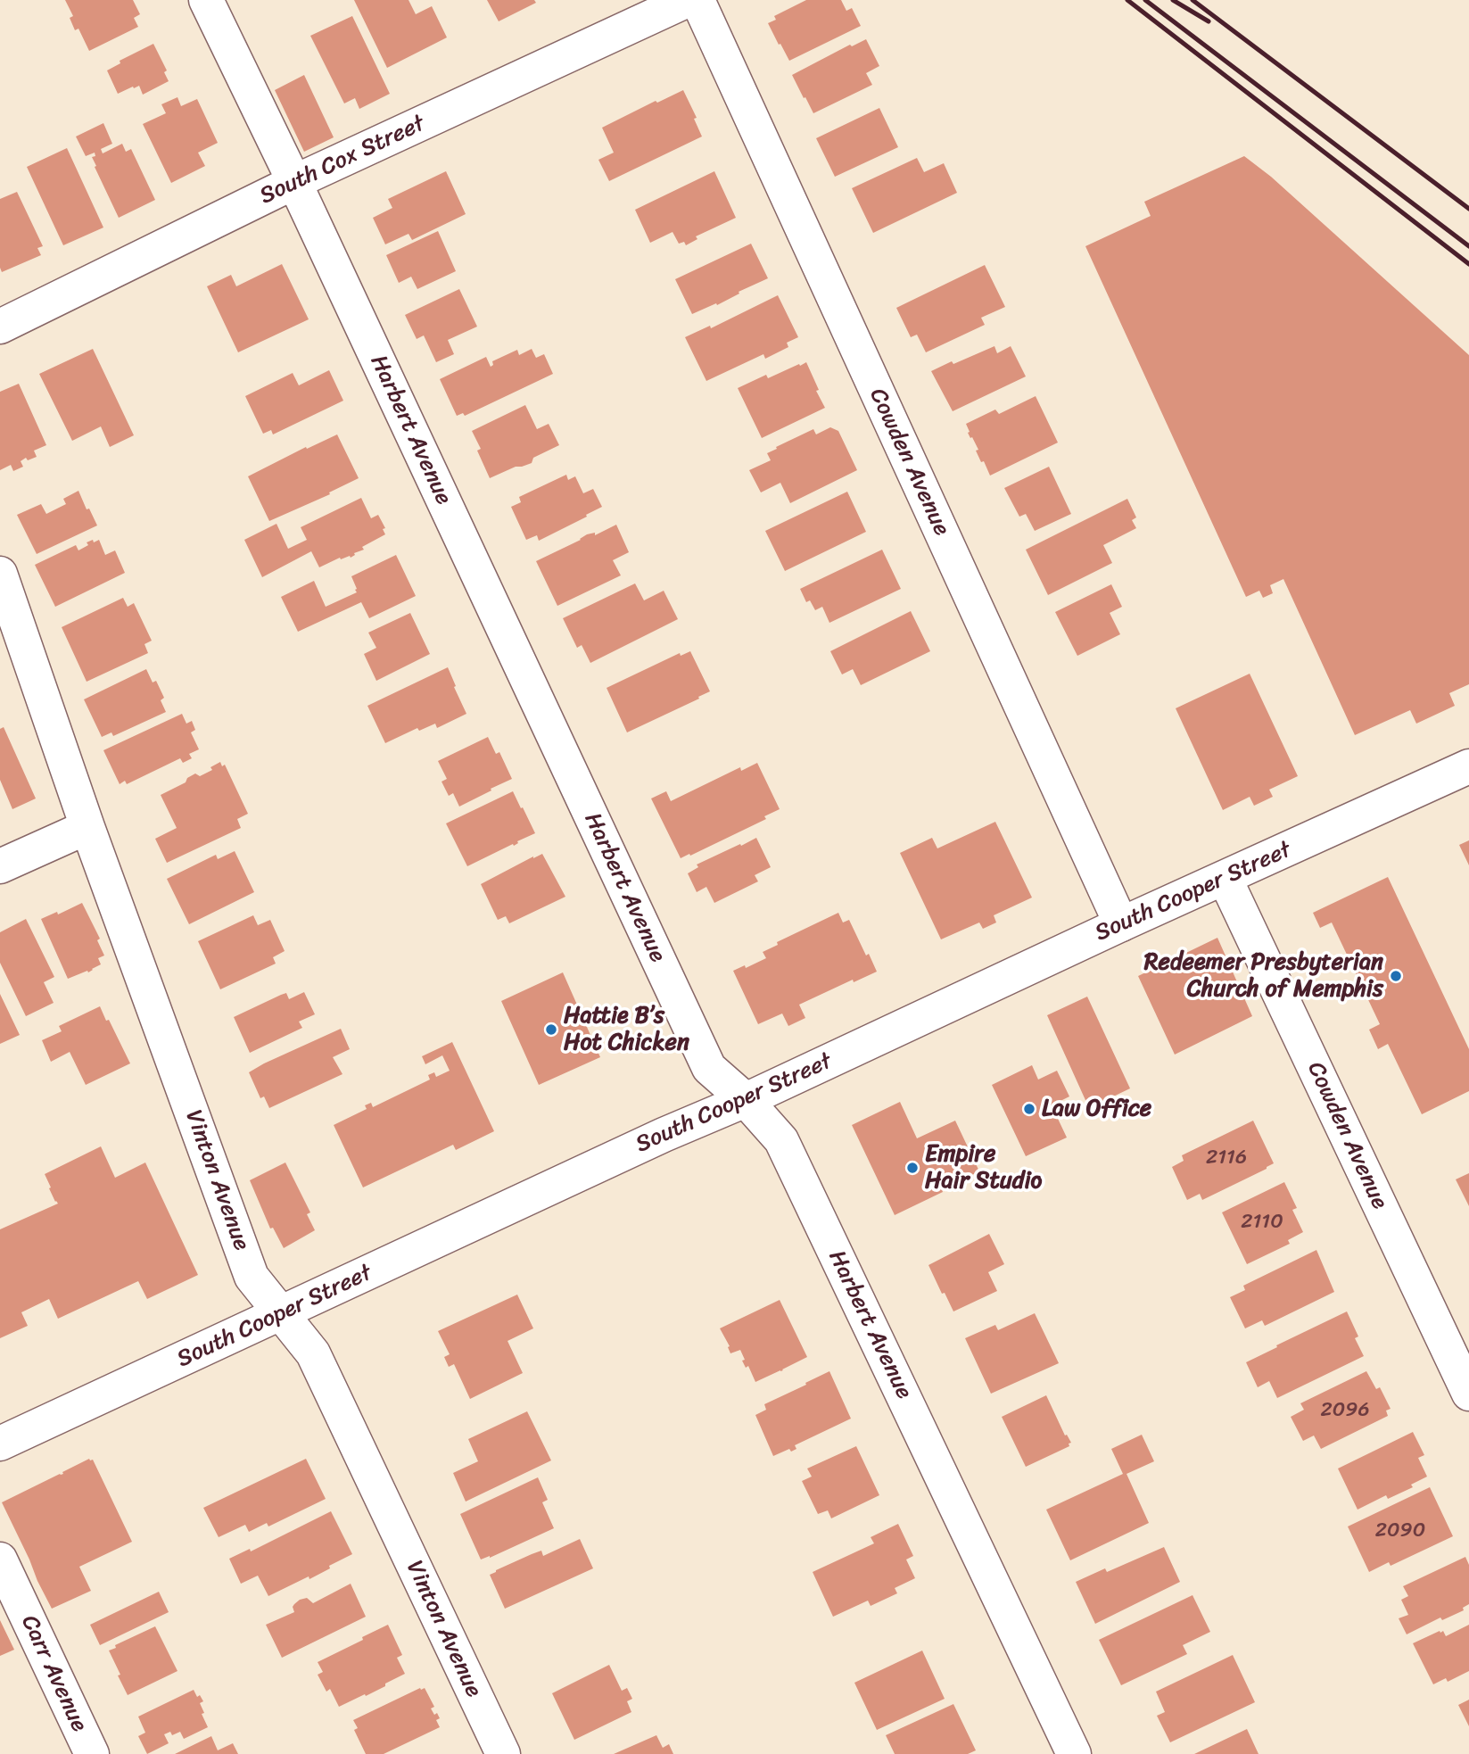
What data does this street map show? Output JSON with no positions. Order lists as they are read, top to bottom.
{
  "streets": {
    "street": [
      "South Cox Street",
      "Harbert Avenue",
      "Cowden Avenue",
      "South Cooper Street",
      "Vinton Avenue",
      "Carr Avenue"
    ]
  },
  "crossings": [
    ["South Cox Street", "Harbert Avenue"],
    ["Harbert Avenue", "South Cooper Street"],
    ["Cowden Avenue", "South Cooper Street"],
    ["South Cooper Street", "Vinton Avenue"]
  ],
  "places": [
    "Redeemer Presbyterian Church of Memphis",
    "Hattie B’s Hot Chicken",
    "Law Office",
    "Empire Hair Studio"
  ],
  "house_numbers": [
    "2116",
    "2110",
    "2096",
    "2090"
  ]
}
